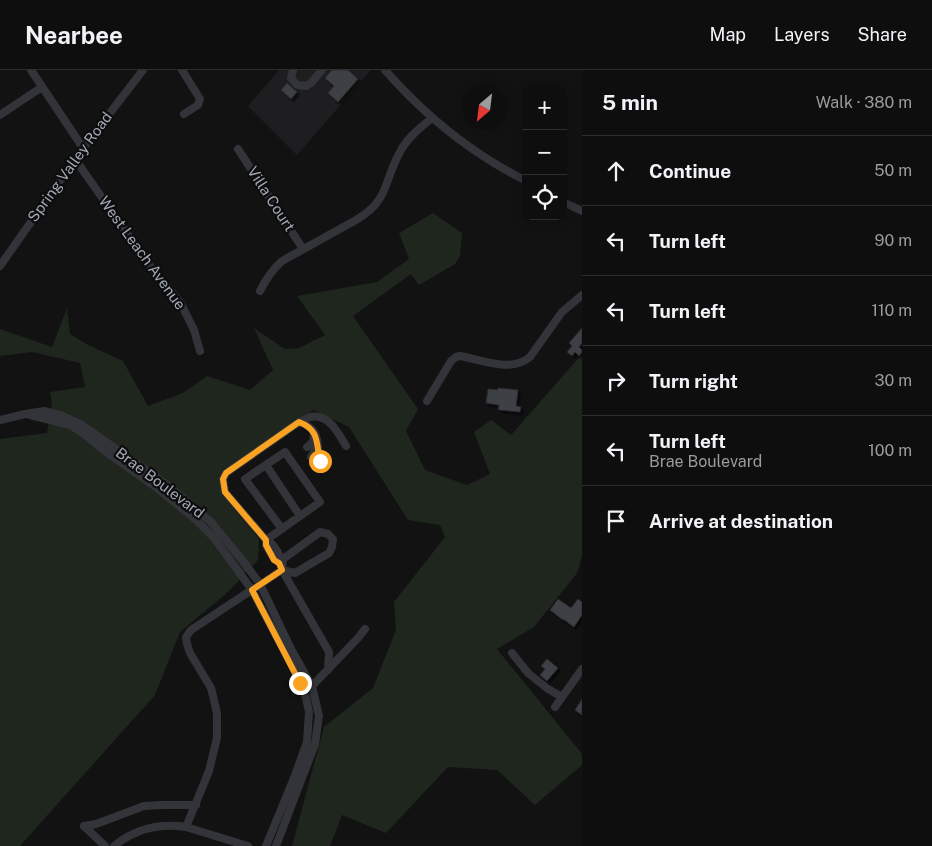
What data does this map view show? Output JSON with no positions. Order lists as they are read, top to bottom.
{
  "streets": {
    "street": [
      "Spring Valley Road",
      "Villa Court",
      "West Leach Avenue",
      "Brae Boulevard"
    ]
  },
  "crossings": [
    ["Spring Valley Road", "West Leach Avenue"]
  ],
  "north": "bottom left",
  "page": {
    "header": "Nearbee",
    "nav": ["Map", "Layers", "Share"],
    "heading": ["5 min", "Walk · 380 m"],
    "map_buttons": ["+", "−"],
    "list": [
      ["Continue", "50 m"],
      ["Turn left", "90 m"],
      ["Turn left", "110 m"],
      ["Turn right", "30 m"],
      ["Turn left", "Brae Boulevard", "100 m"],
      "Arrive at destination"
    ]
  }
}
